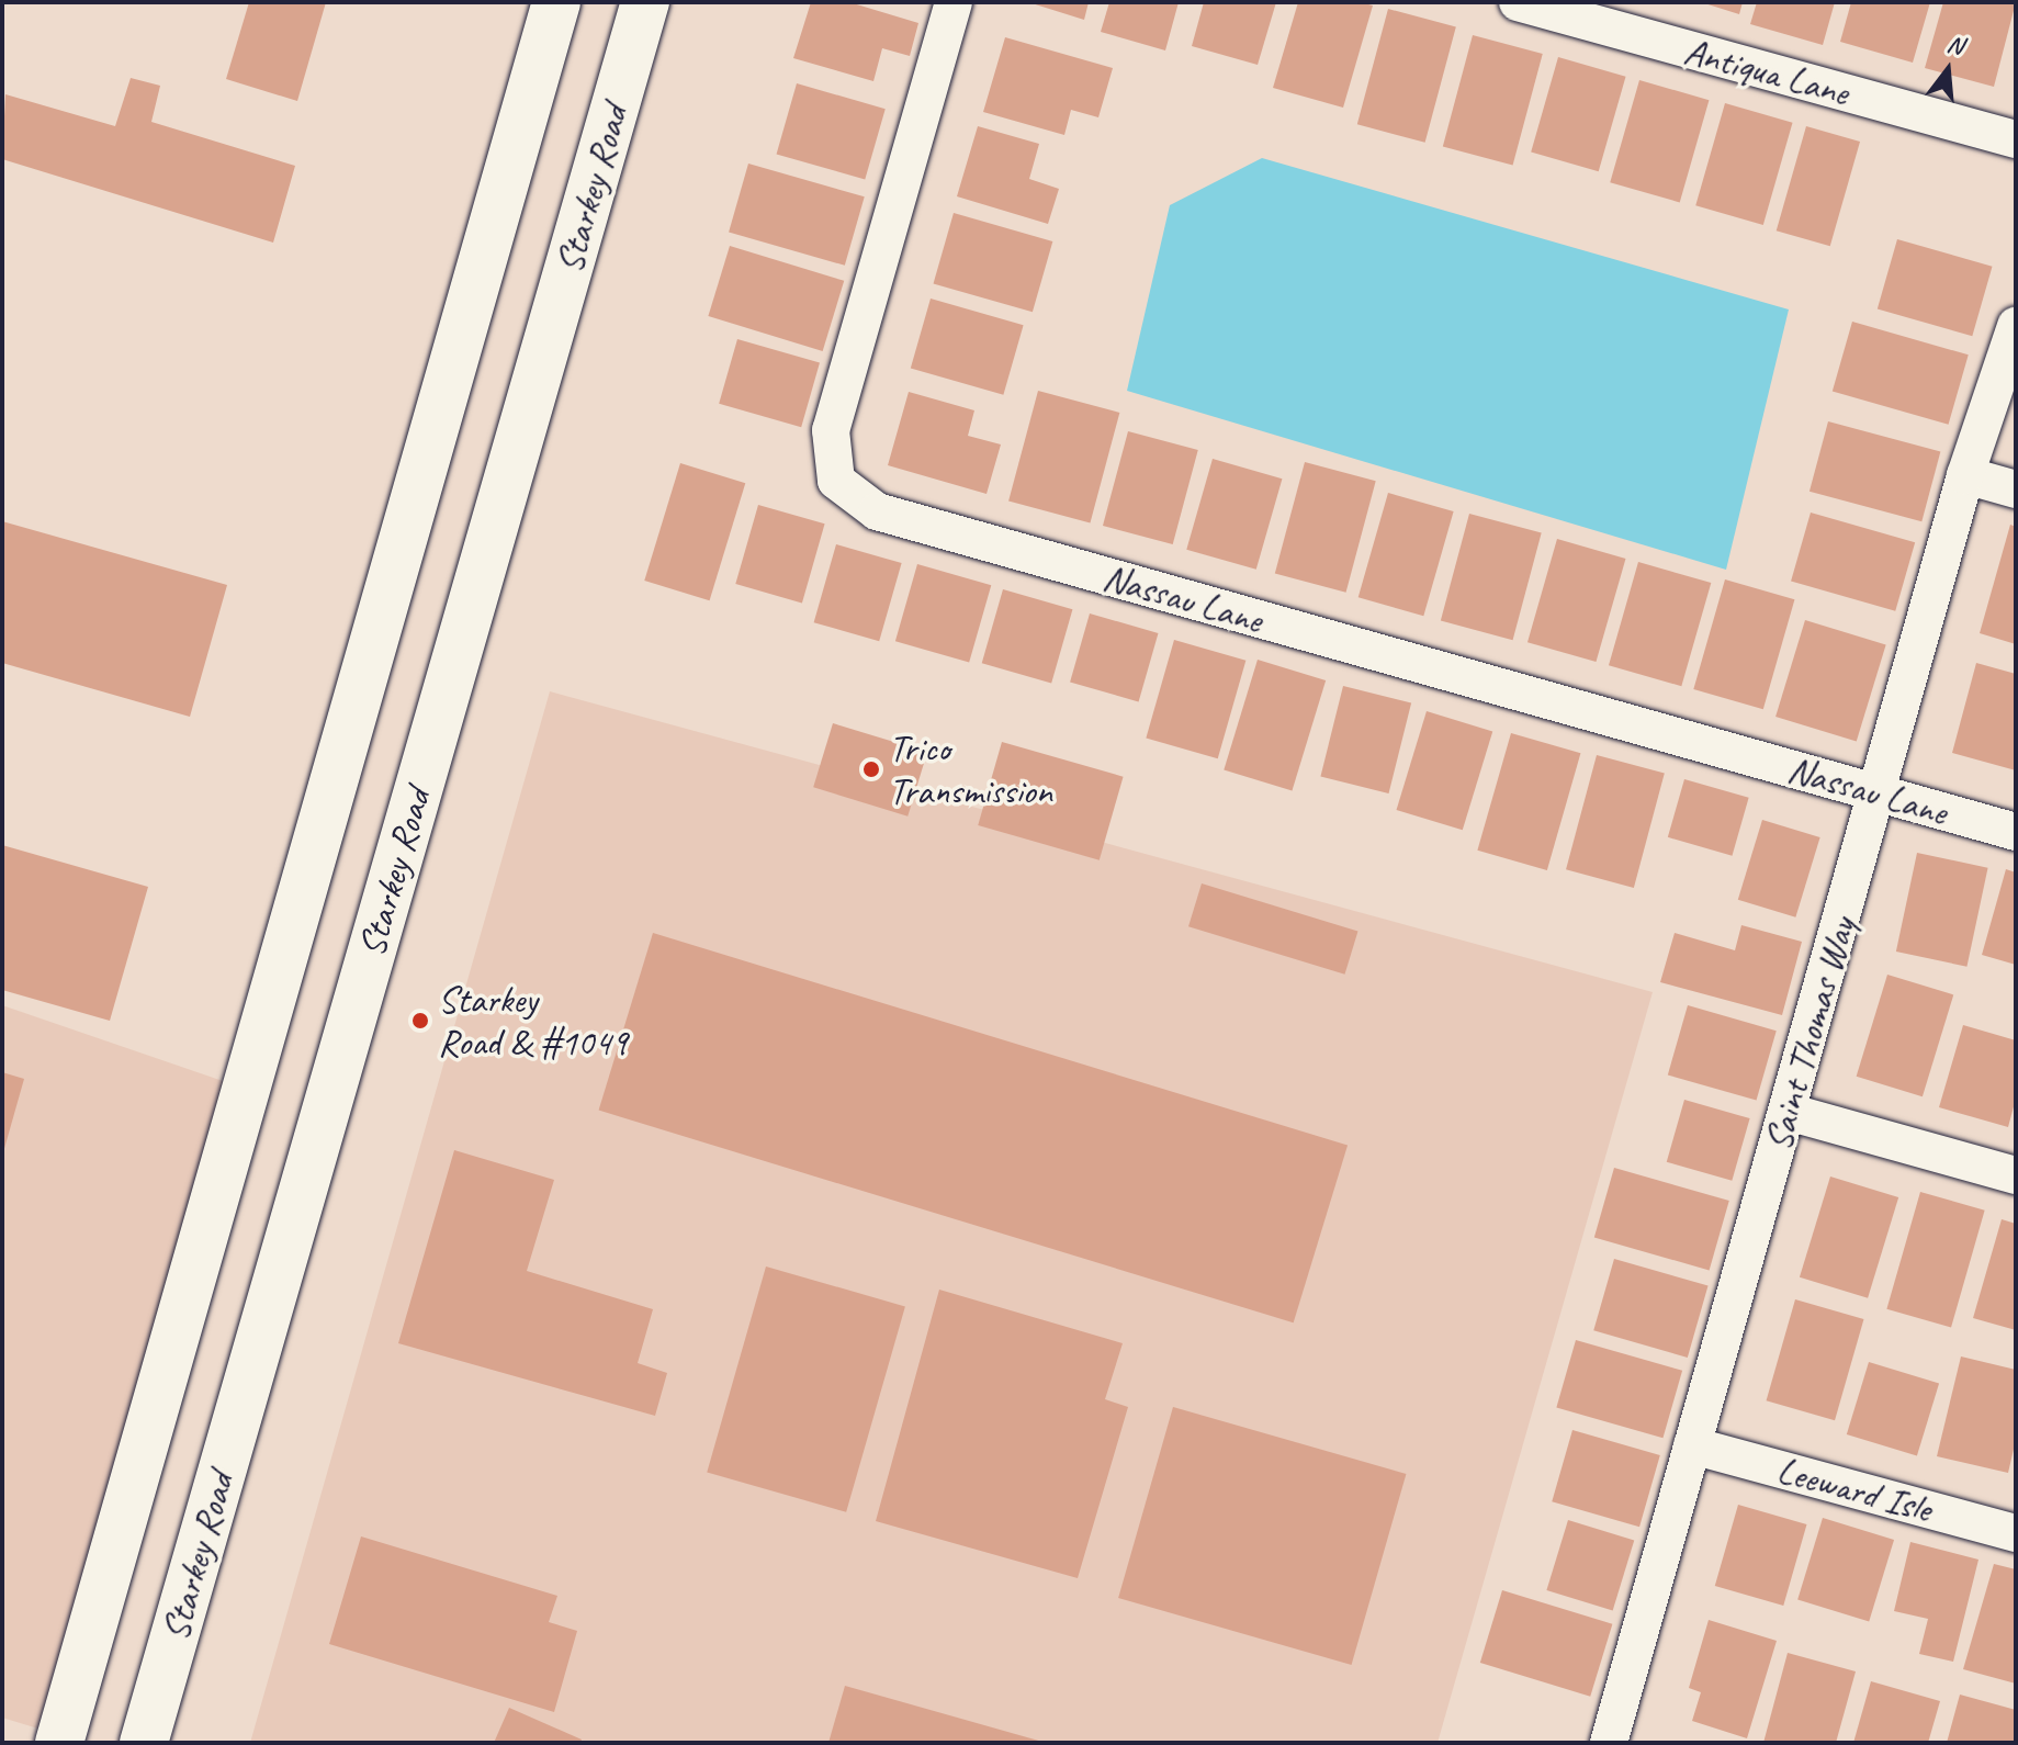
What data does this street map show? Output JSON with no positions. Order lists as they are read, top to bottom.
{
  "streets": {
    "main road": ["Starkey Road"],
    "street": [
      "Antiqua Lane",
      "Nassau Lane",
      "Saint Thomas Way",
      "Leeward Isle"
    ]
  },
  "crossings": [
    ["Nassau Lane", "Saint Thomas Way"],
    ["Saint Thomas Way", "Leeward Isle"]
  ],
  "places": ["Trico Transmission", "Starkey Road & #1049"],
  "north": "top"
}
